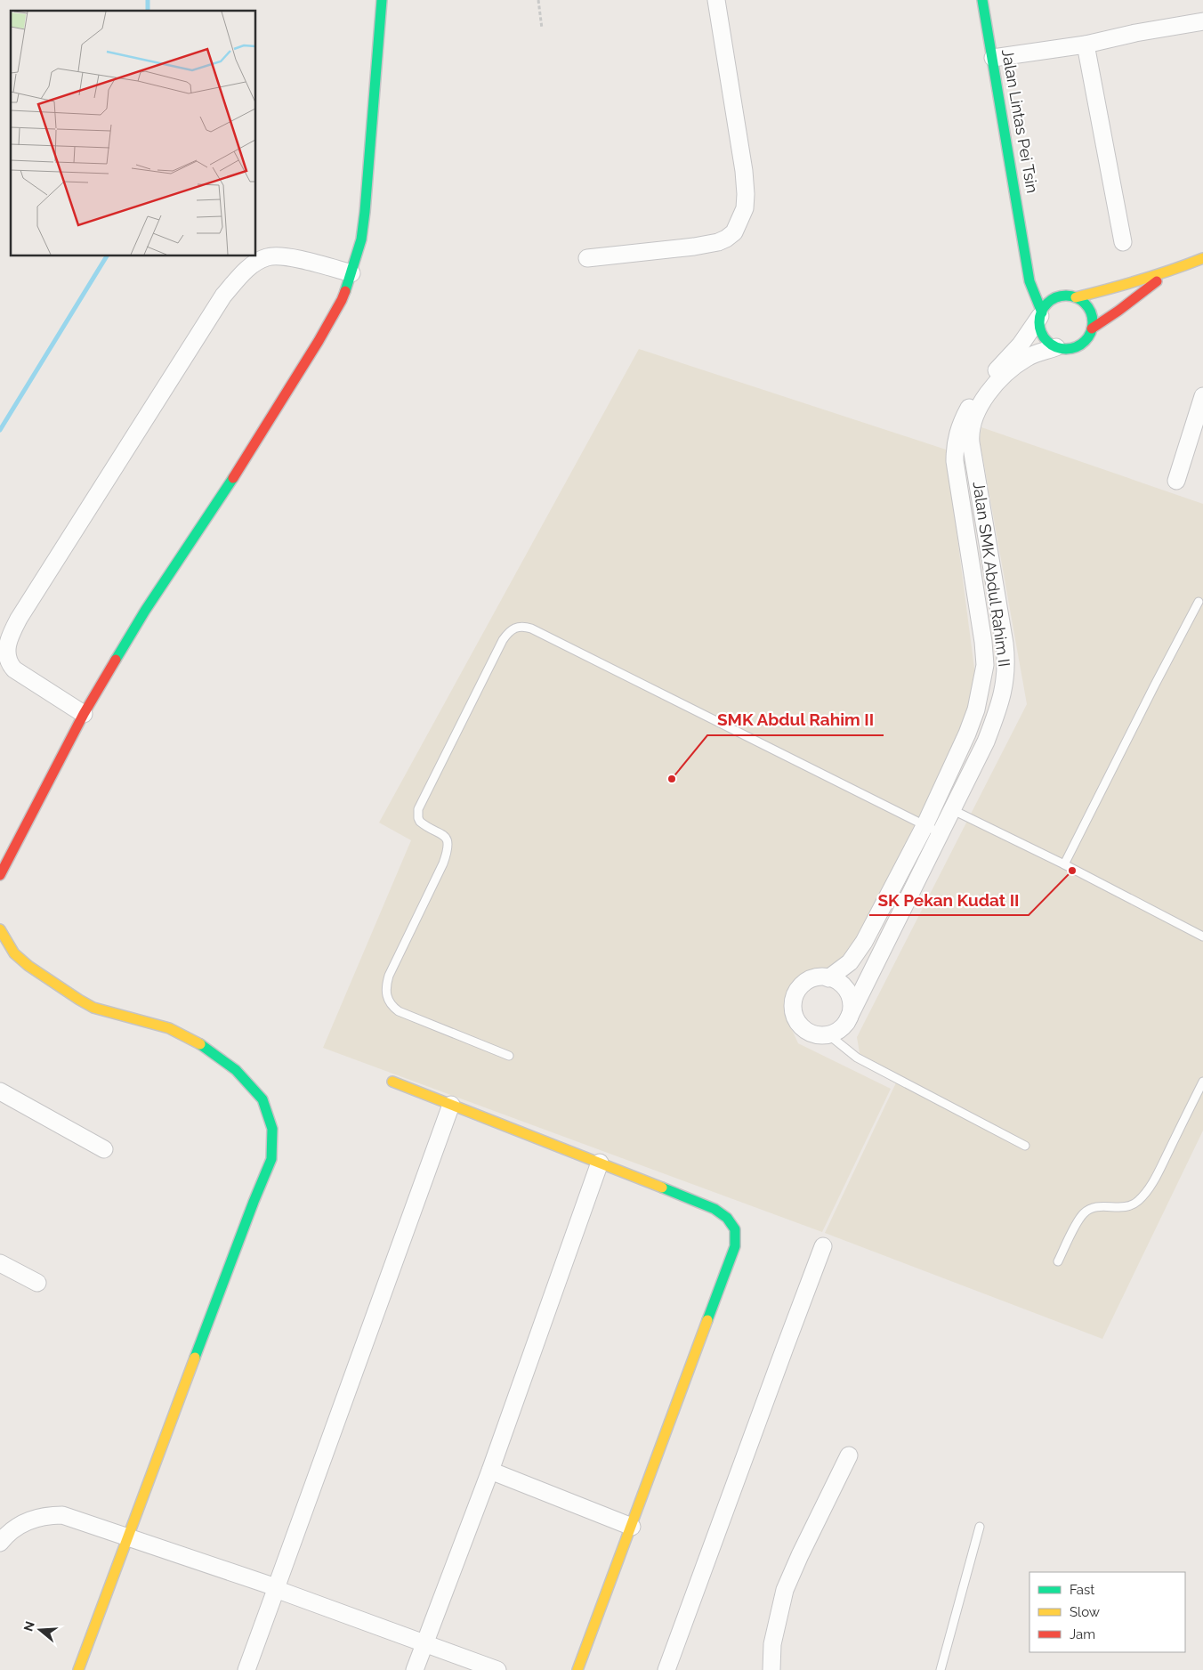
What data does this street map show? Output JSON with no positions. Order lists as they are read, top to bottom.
{
  "streets": {
    "street": ["Jalan Lintas Pei Tsin", "Jalan SMK Abdul Rahim II"]
  },
  "crossings": [
    ["Jalan Lintas Pei Tsin", "Jalan SMK Abdul Rahim II"]
  ],
  "places": ["SMK Abdul Rahim II", "SK Pekan Kudat II"],
  "legend": ["Fast", "Slow", "Jam"],
  "north": "left"
}
